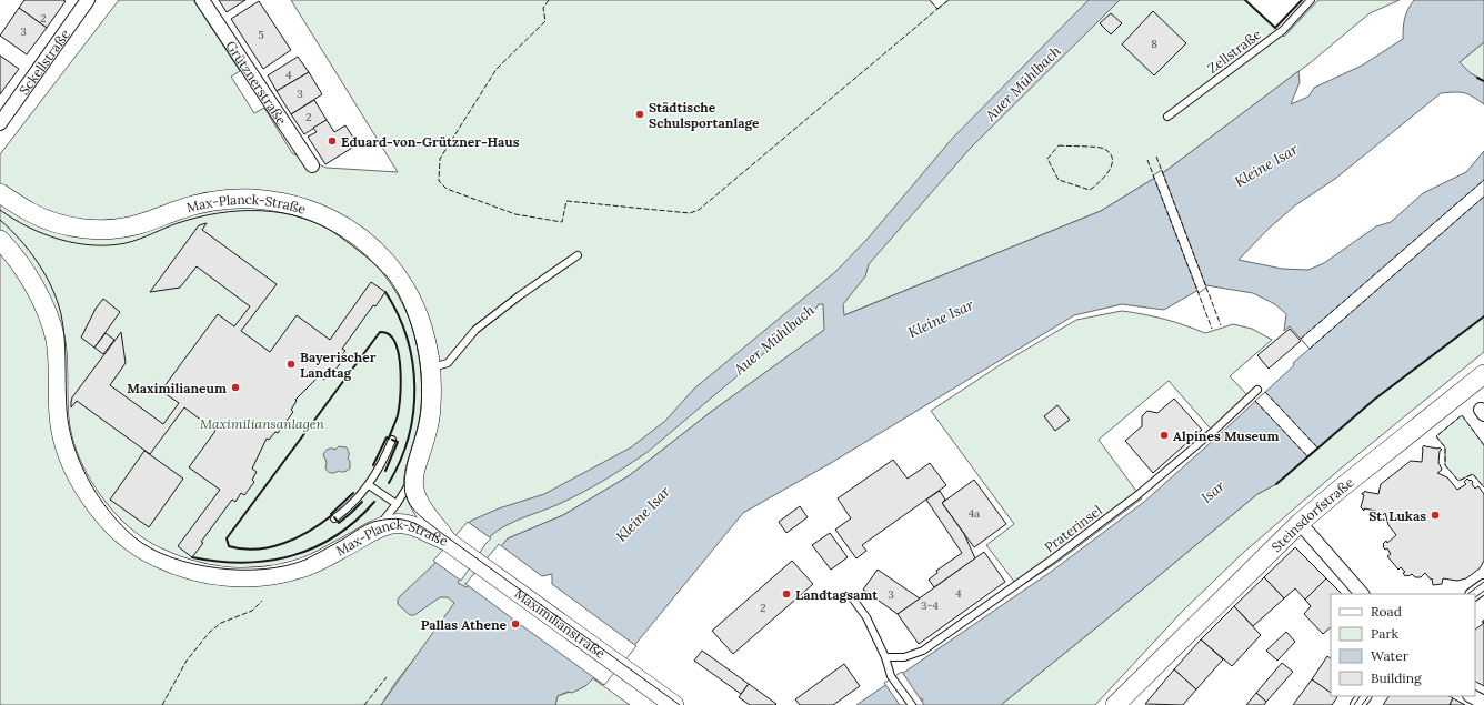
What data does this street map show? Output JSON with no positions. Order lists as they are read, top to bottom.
{
  "streets": {
    "main road": ["Max-Planck-Straße", "Steinsdorfstraße", "Maximilianstraße"],
    "street": ["Sckellstraße", "Grütznerstraße"],
    "lane": ["Zellstraße", "Praterinsel"]
  },
  "crossings": [
    ["Max-Planck-Straße", "Maximilianstraße"]
  ],
  "water": ["Auer Mühlbach", "Kleine Isar", "Isar"],
  "parks": ["Maximiliansanlagen"],
  "places": [
    "Städtische Schulsportanlage",
    "Eduard-von-Grützner-Haus",
    "Bayerischer Landtag",
    "Maximilianeum",
    "Alpines Museum",
    "St. Lukas",
    "Landtagsamt",
    "Pallas Athene"
  ],
  "house_numbers": [
    "2",
    "3",
    "5",
    "8",
    "4",
    "3",
    "2",
    "4a",
    "4",
    "3",
    "3-4",
    "2"
  ],
  "legend": [
    "Road",
    "Park",
    "Water",
    "Building"
  ]
}
